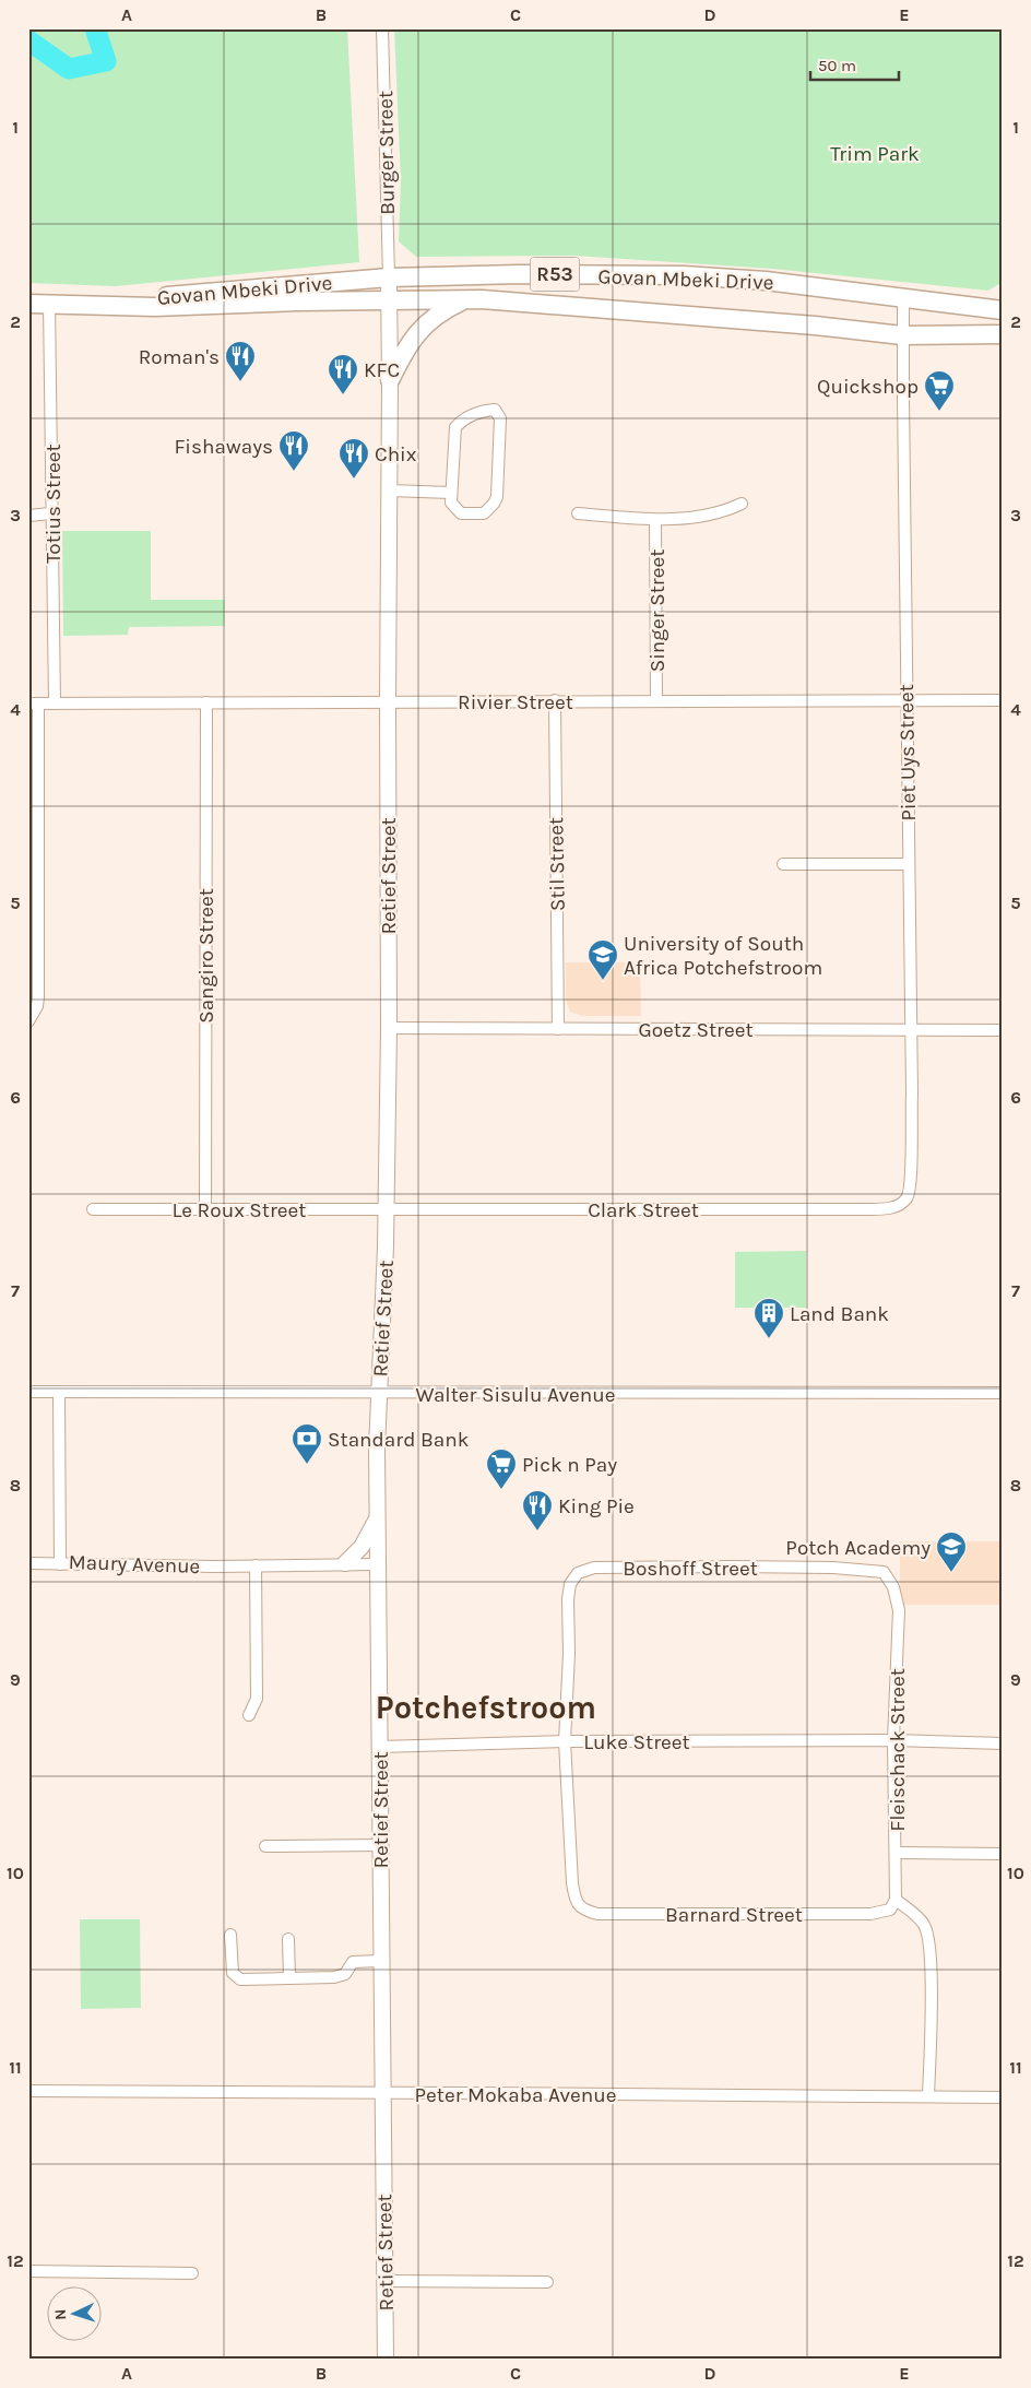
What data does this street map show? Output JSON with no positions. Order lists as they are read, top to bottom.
{
  "streets": {
    "main road": ["R53", "Govan Mbeki Drive"],
    "street": [
      "Burger Street",
      "Totius Street",
      "Singer Street",
      "Rivier Street",
      "Piet Uys Street",
      "Stil Street",
      "Retief Street",
      "Sangiro Street",
      "Goetz Street",
      "Le Roux Street",
      "Clark Street",
      "Walter Sisulu Avenue",
      "Maury Avenue",
      "Boshoff Street",
      "Luke Street",
      "Fleischack Street",
      "Barnard Street",
      "Peter Mokaba Avenue"
    ]
  },
  "crossings": [
    ["Burger Street", "Govan Mbeki Drive"],
    ["Burger Street", "Retief Street"],
    ["Govan Mbeki Drive", "Totius Street"],
    ["Govan Mbeki Drive", "Piet Uys Street"],
    ["Govan Mbeki Drive", "Retief Street"],
    ["Totius Street", "Rivier Street"],
    ["Singer Street", "Rivier Street"],
    ["Rivier Street", "Piet Uys Street"],
    ["Rivier Street", "Stil Street"],
    ["Rivier Street", "Retief Street"],
    ["Rivier Street", "Sangiro Street"],
    ["Piet Uys Street", "Goetz Street"],
    ["Piet Uys Street", "Clark Street"],
    ["Stil Street", "Goetz Street"],
    ["Retief Street", "Goetz Street"],
    ["Retief Street", "Le Roux Street"],
    ["Retief Street", "Clark Street"],
    ["Retief Street", "Walter Sisulu Avenue"],
    ["Retief Street", "Maury Avenue"],
    ["Retief Street", "Luke Street"],
    ["Retief Street", "Peter Mokaba Avenue"],
    ["Sangiro Street", "Le Roux Street"],
    ["Le Roux Street", "Clark Street"],
    ["Walter Sisulu Avenue", "Maury Avenue"],
    ["Boshoff Street", "Luke Street"],
    ["Boshoff Street", "Fleischack Street"],
    ["Boshoff Street", "Barnard Street"],
    ["Luke Street", "Fleischack Street"],
    ["Luke Street", "Barnard Street"],
    ["Fleischack Street", "Barnard Street"]
  ],
  "districts": ["Potchefstroom"],
  "parks": ["Trim Park"],
  "places": {
    "restaurant": [
      "Roman's",
      "KFC",
      "Fishaways",
      "Chix",
      "King Pie"
    ],
    "supermarket": ["Quickshop", "Pick n Pay"],
    "school or university": ["University of South Africa Potchefstroom", "Potch Academy"],
    "building": ["Land Bank"],
    "bank": ["Standard Bank"]
  },
  "scale_bar": "50 m",
  "north": "left",
  "grid": {
    "columns": [
      "A",
      "B",
      "C",
      "D",
      "E"
    ],
    "rows": [
      "1",
      "2",
      "3",
      "4",
      "5",
      "6",
      "7",
      "8",
      "9",
      "10",
      "11",
      "12"
    ]
  }
}
